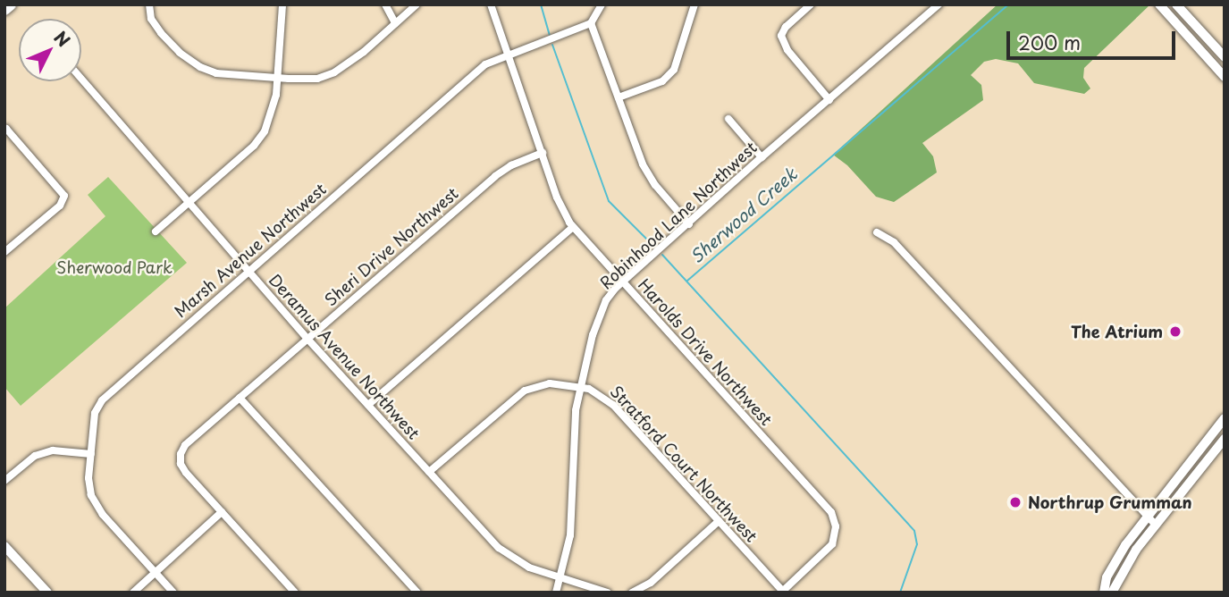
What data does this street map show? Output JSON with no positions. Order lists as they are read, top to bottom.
{
  "streets": {
    "street": [
      "Robinhood Lane Northwest",
      "Sheri Drive Northwest",
      "Marsh Avenue Northwest",
      "Harolds Drive Northwest",
      "Deramus Avenue Northwest",
      "Stratford Court Northwest"
    ]
  },
  "crossings": [
    ["Robinhood Lane Northwest", "Harolds Drive Northwest"],
    ["Robinhood Lane Northwest", "Deramus Avenue Northwest"],
    ["Robinhood Lane Northwest", "Stratford Court Northwest"],
    ["Sheri Drive Northwest", "Harolds Drive Northwest"],
    ["Sheri Drive Northwest", "Deramus Avenue Northwest"],
    ["Marsh Avenue Northwest", "Harolds Drive Northwest"],
    ["Marsh Avenue Northwest", "Deramus Avenue Northwest"],
    ["Harolds Drive Northwest", "Stratford Court Northwest"],
    ["Deramus Avenue Northwest", "Stratford Court Northwest"]
  ],
  "water": ["Sherwood Creek"],
  "parks": ["Sherwood Park"],
  "places": ["The Atrium", "Northrup Grumman"],
  "scale_bar": "200 m",
  "north": "top right"
}
